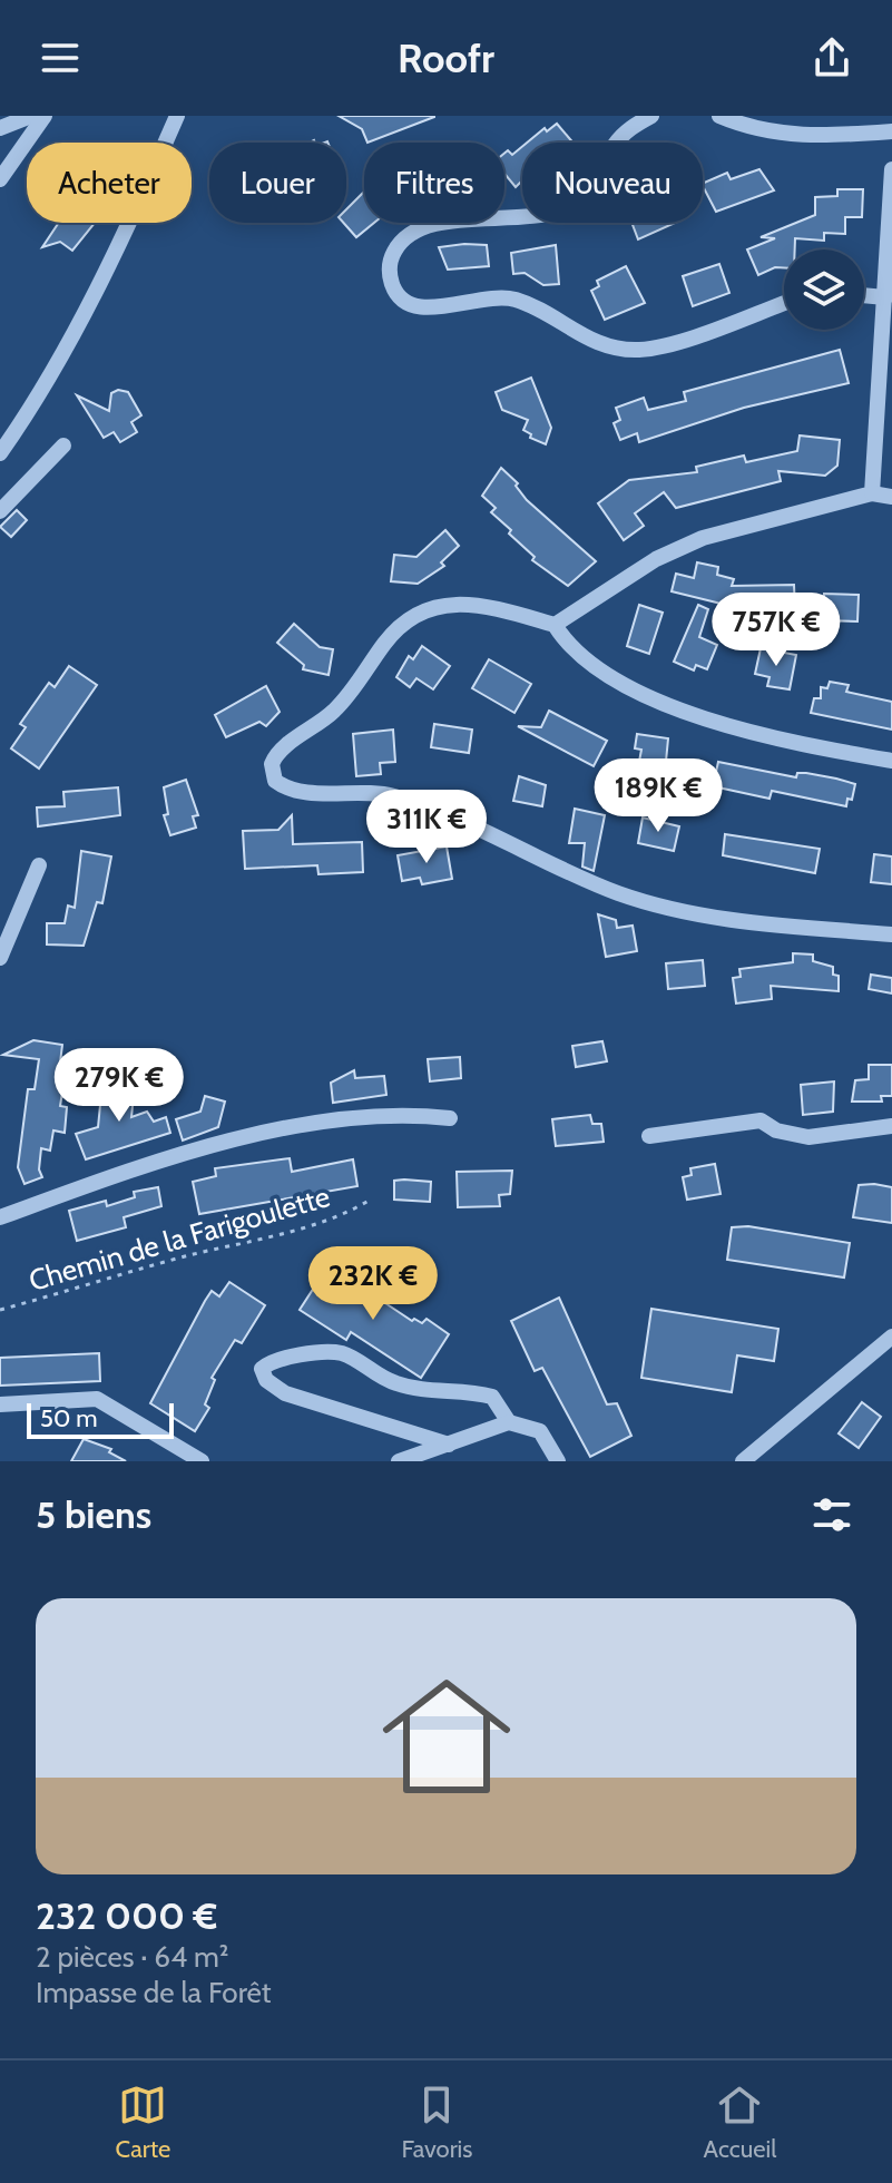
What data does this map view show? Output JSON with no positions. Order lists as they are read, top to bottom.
{
  "streets": {
    "path": ["Chemin de la Farigoulette"]
  },
  "scale_bar": "50 m",
  "page": {
    "header": "Roofr",
    "chip": [
      "Acheter",
      "Louer",
      "Filtres",
      "Nouveau"
    ],
    "price": [
      "757K €",
      "189K €",
      "311K €",
      "279K €",
      "232K €"
    ],
    "scale": "50 m",
    "heading": "5 biens",
    "list": [
      {
        "name": "232 000 €",
        "note": "2 pièces · 64 m² · Impasse de la Forêt"
      }
    ],
    "tabs": ["Carte", "Favoris", "Accueil"]
  }
}
